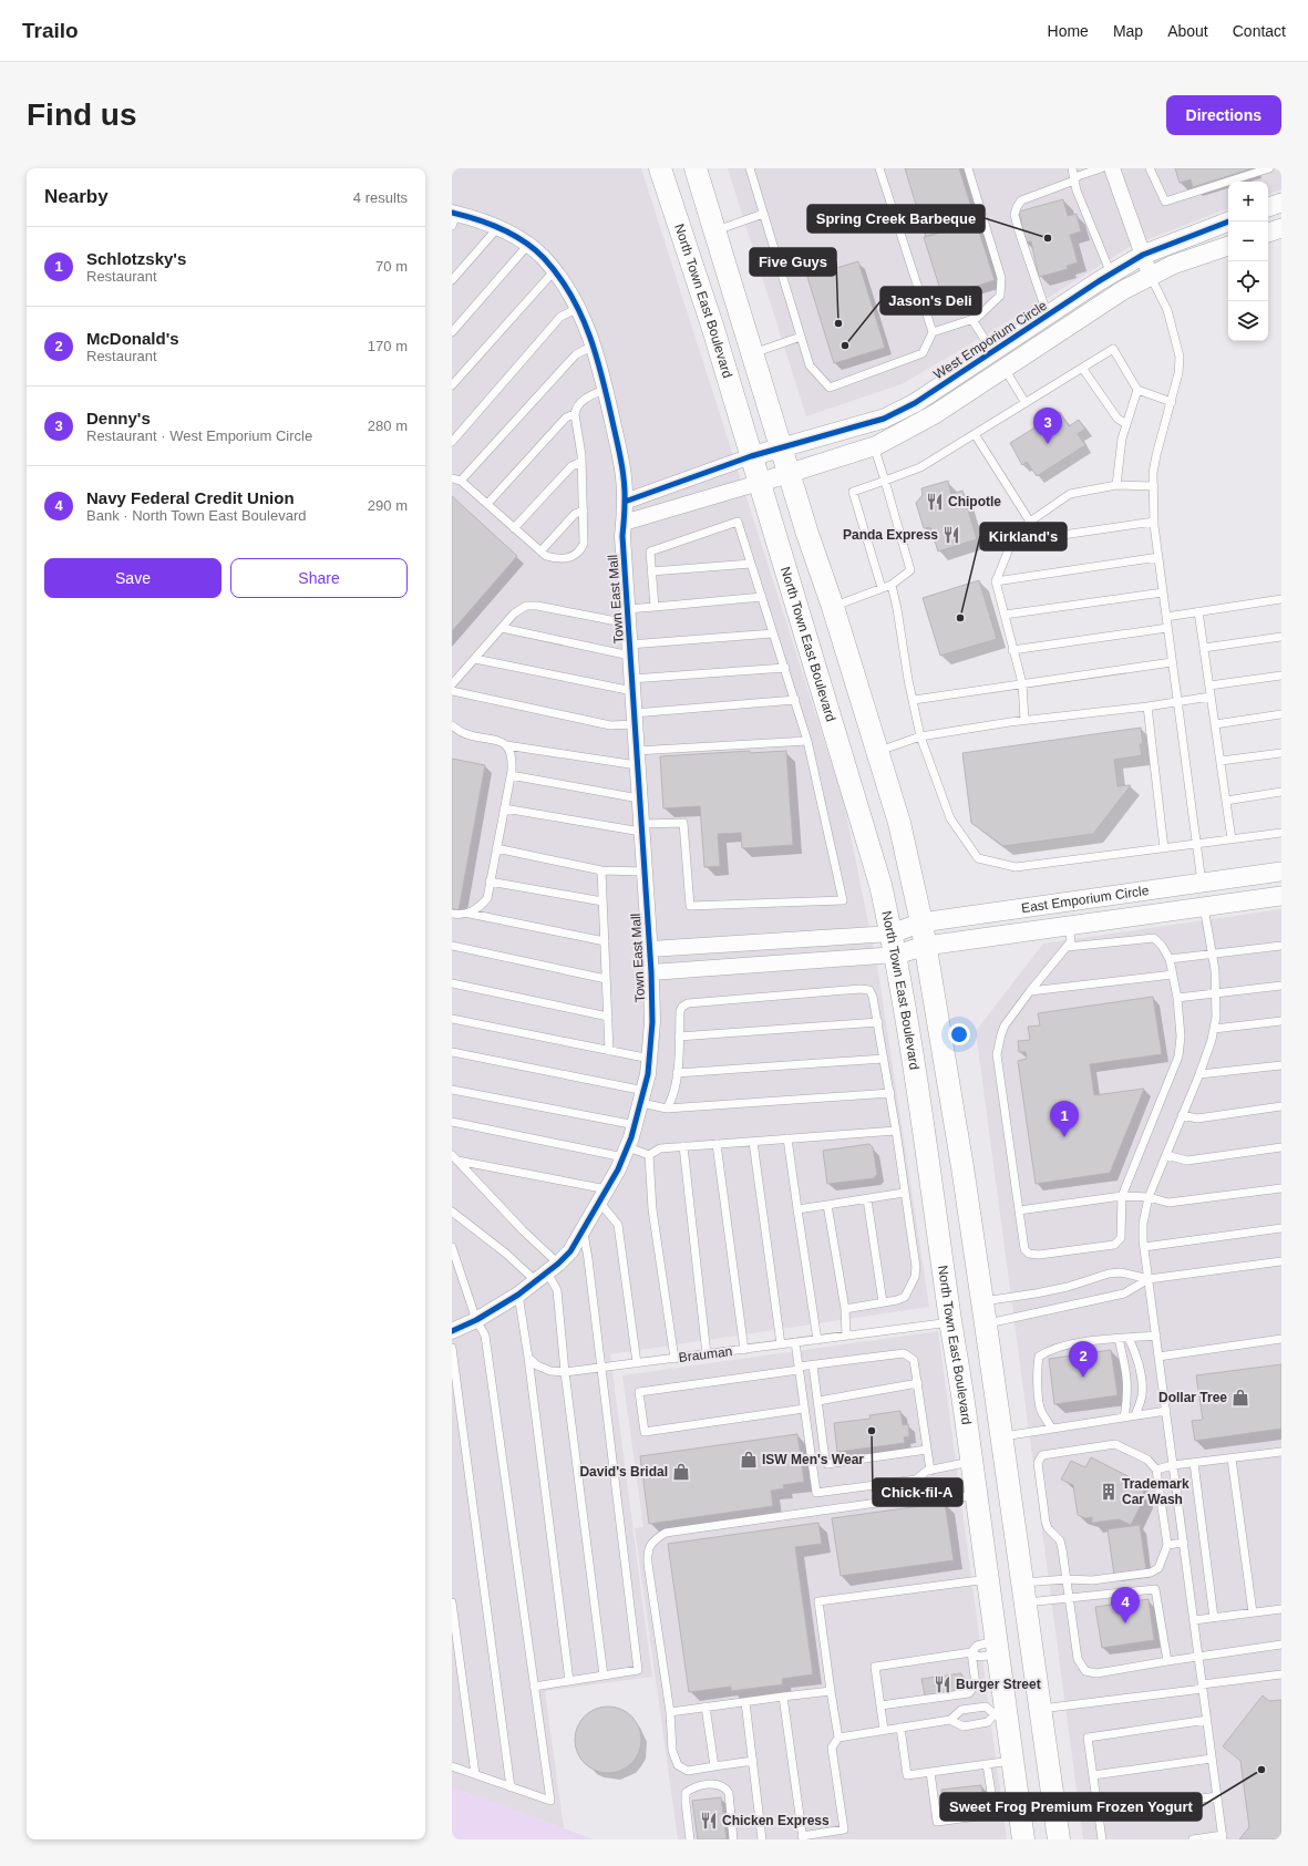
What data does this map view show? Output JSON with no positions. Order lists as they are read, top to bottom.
{
  "streets": {
    "main road": ["North Town East Boulevard"],
    "street": ["West Emporium Circle", "Town East Mall", "East Emporium Circle"],
    "lane": ["Brauman"]
  },
  "crossings": [
    ["North Town East Boulevard", "West Emporium Circle"],
    ["North Town East Boulevard", "Town East Mall"],
    ["North Town East Boulevard", "East Emporium Circle"],
    ["North Town East Boulevard", "Brauman"],
    ["Town East Mall", "East Emporium Circle"]
  ],
  "places": {
    "other": [
      "Spring Creek Barbeque",
      "Five Guys",
      "Jason's Deli",
      "Kirkland's",
      "Chick-fil-A",
      "Sweet Frog Premium Frozen Yogurt"
    ],
    "restaurant": [
      "Chipotle",
      "Panda Express",
      "Burger Street",
      "Chicken Express"
    ],
    "shop": ["Dollar Tree", "ISW Men's Wear", "David's Bridal"],
    "building": ["Trademark Car Wash"]
  },
  "page": {
    "header": "Trailo",
    "nav": [
      "Home",
      "Map",
      "About",
      "Contact"
    ],
    "buttons": [
      "Directions",
      ["Save", "Share"]
    ],
    "title": "Find us",
    "heading": ["Nearby", "4 results"],
    "map_buttons": ["+", "−"],
    "list": [
      {
        "mark": "1",
        "name": "Schlotzsky's",
        "note": "Restaurant",
        "value": "70 m"
      },
      {
        "mark": "2",
        "name": "McDonald's",
        "note": "Restaurant",
        "value": "170 m"
      },
      {
        "mark": "3",
        "name": "Denny's",
        "note": "Restaurant · West Emporium Circle",
        "value": "280 m"
      },
      {
        "mark": "4",
        "name": "Navy Federal Credit Union",
        "note": "Bank · North Town East Boulevard",
        "value": "290 m"
      }
    ],
    "pins": [
      "3",
      "1",
      "2",
      "4"
    ]
  }
}
